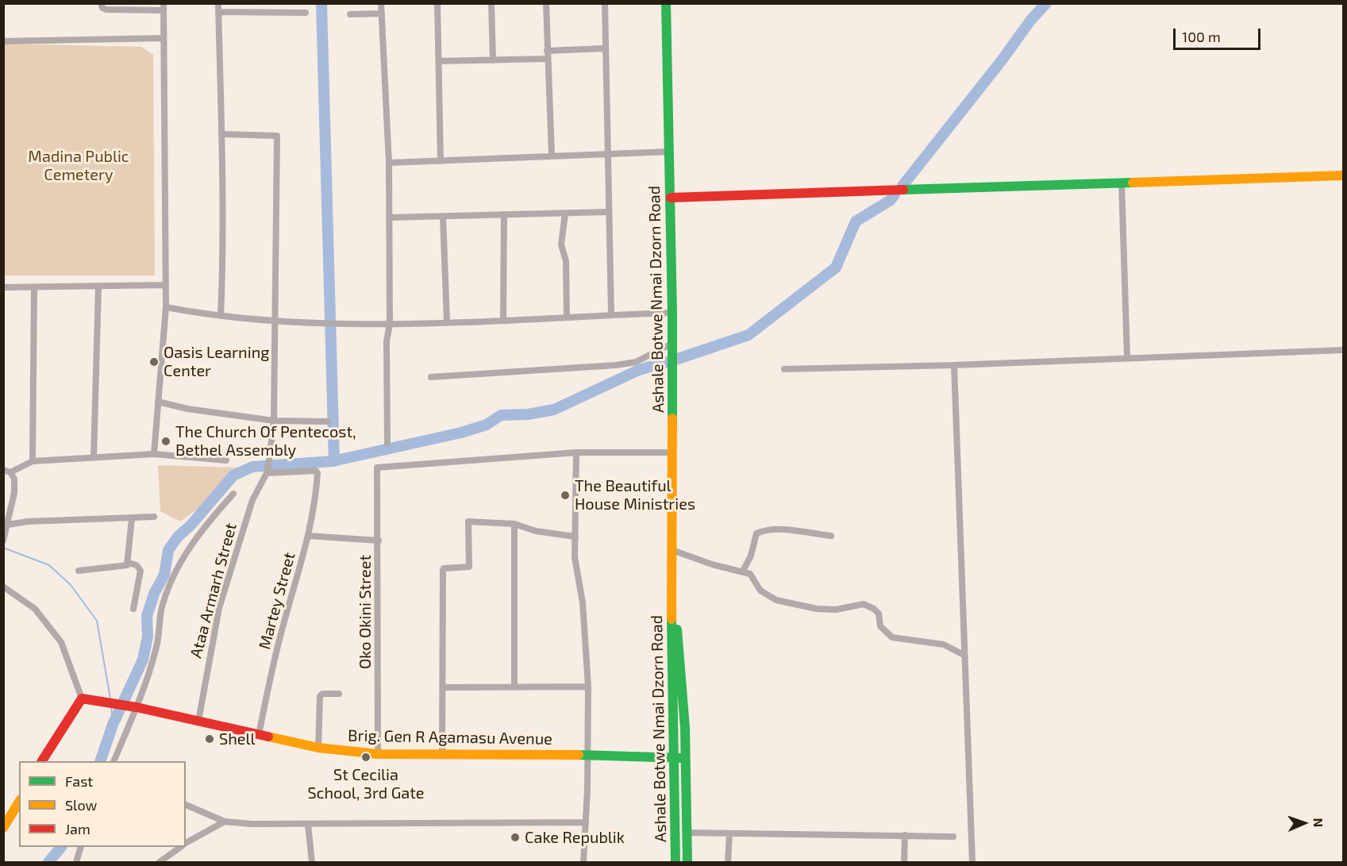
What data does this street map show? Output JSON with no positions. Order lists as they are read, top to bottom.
{
  "streets": {
    "street": [
      "Ashale Botwe Nmai Dzorn Road",
      "Ataa Armarh Street",
      "Martey Street",
      "Oko Okini Street",
      "Brig. Gen R Agamasu Avenue"
    ]
  },
  "crossings": [
    ["Ashale Botwe Nmai Dzorn Road", "Brig. Gen R Agamasu Avenue"],
    ["Ataa Armarh Street", "Martey Street"],
    ["Ataa Armarh Street", "Brig. Gen R Agamasu Avenue"],
    ["Martey Street", "Brig. Gen R Agamasu Avenue"],
    ["Oko Okini Street", "Brig. Gen R Agamasu Avenue"]
  ],
  "parks": ["Madina Public Cemetery"],
  "places": [
    "Oasis Learning Center",
    "The Church Of Pentecost, Bethel Assembly",
    "The Beautiful House Ministries",
    "Shell",
    "St Cecilia School, 3rd Gate",
    "Cake Republik"
  ],
  "legend": ["Fast", "Slow", "Jam"],
  "scale_bar": "100 m",
  "north": "right"
}
